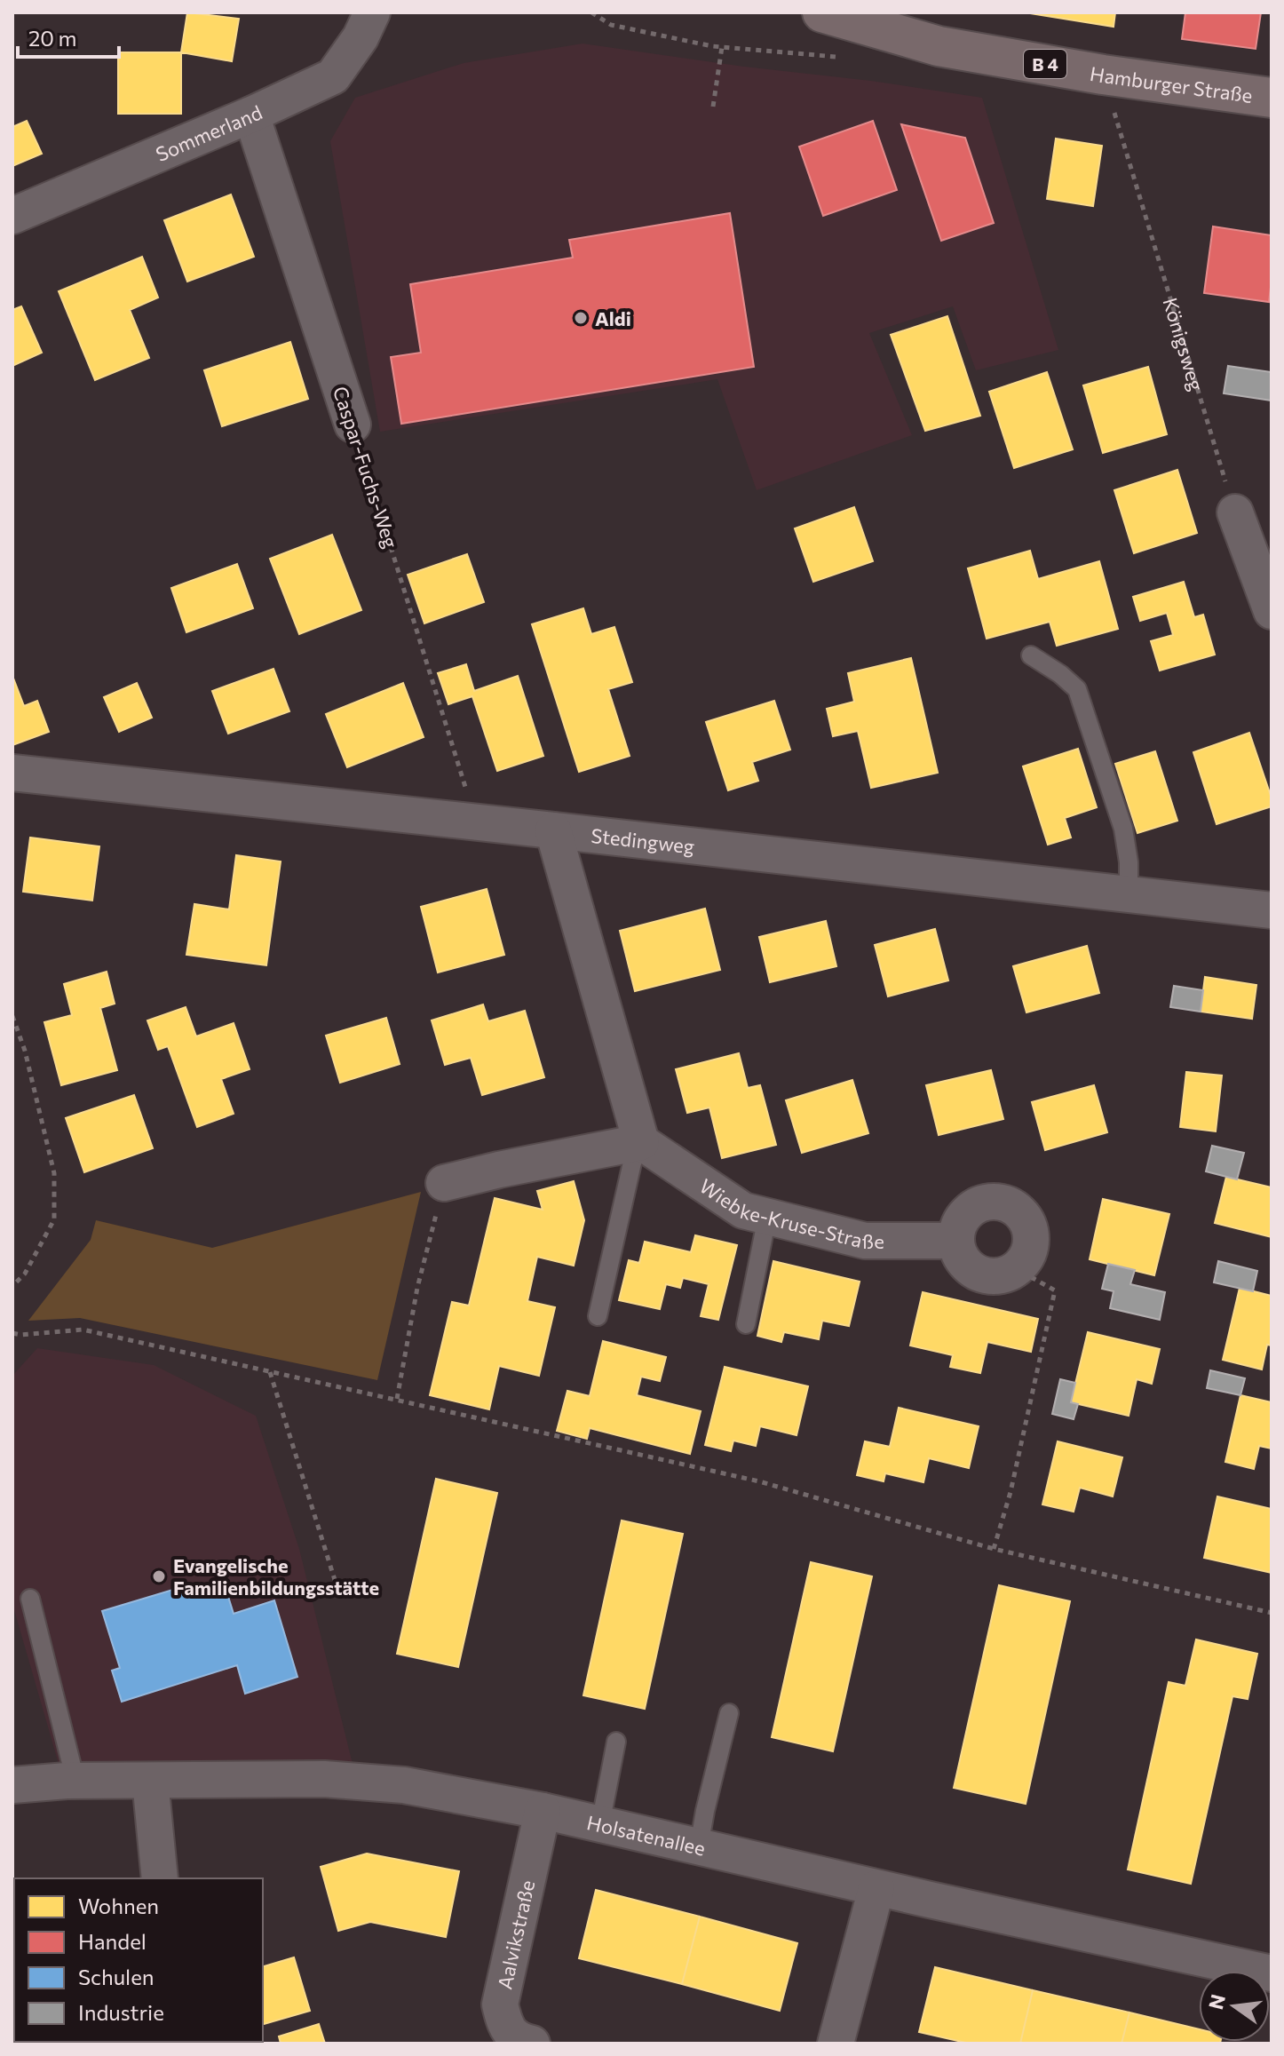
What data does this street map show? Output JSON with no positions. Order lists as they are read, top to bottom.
{
  "streets": {
    "main road": ["B 4", "Hamburger Straße"],
    "street": [
      "Sommerland",
      "Caspar-Fuchs-Weg",
      "Stedingweg",
      "Wiebke-Kruse-Straße",
      "Holsatenallee",
      "Aalvikstraße"
    ],
    "path": ["Königsweg"]
  },
  "crossings": [
    ["Hamburger Straße", "Königsweg"],
    ["Sommerland", "Caspar-Fuchs-Weg"],
    ["Caspar-Fuchs-Weg", "Stedingweg"],
    ["Holsatenallee", "Aalvikstraße"]
  ],
  "places": ["Aldi", "Evangelische Familienbildungsstätte"],
  "legend": [
    "Wohnen",
    "Handel",
    "Schulen",
    "Industrie"
  ],
  "scale_bar": "20 m",
  "north": "left"
}
